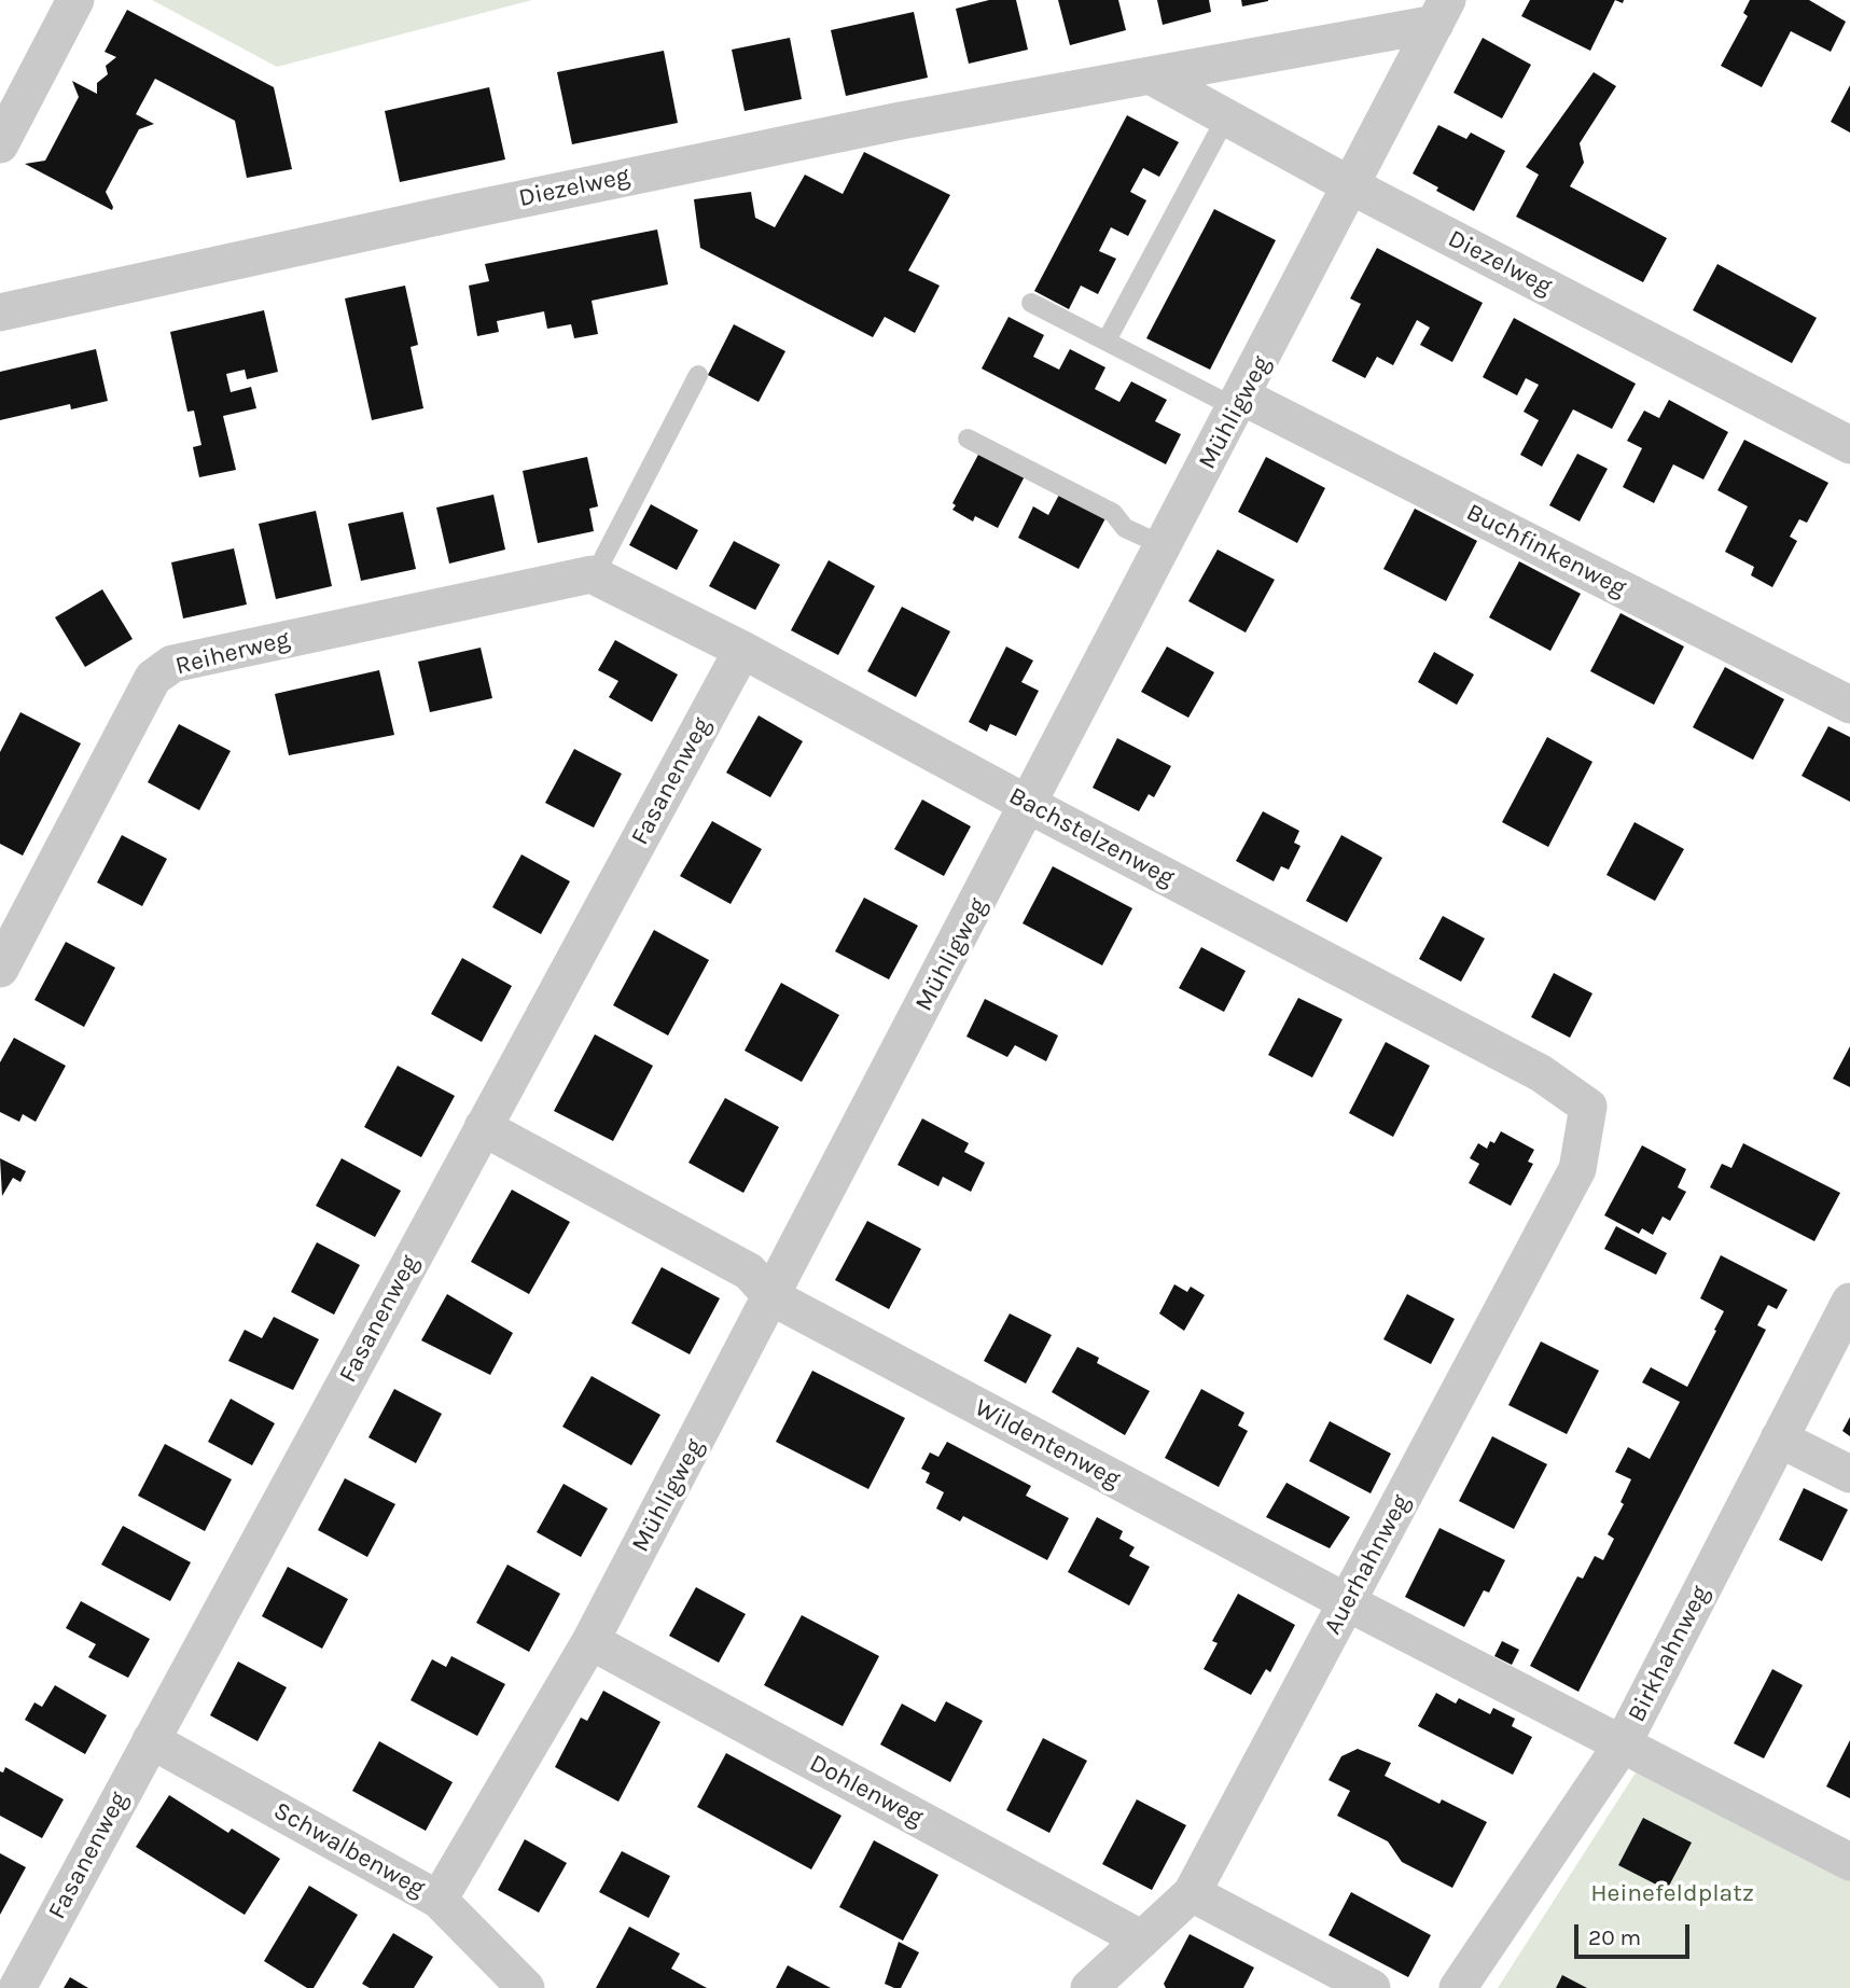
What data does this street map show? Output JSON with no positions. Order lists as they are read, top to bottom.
{
  "streets": {
    "street": [
      "Diezelweg",
      "Mühligweg",
      "Buchfinkenweg",
      "Reiherweg",
      "Fasanenweg",
      "Bachstelzenweg",
      "Wildentenweg",
      "Auerhahnweg",
      "Birkhahnweg",
      "Dohlenweg",
      "Schwalbenweg"
    ]
  },
  "crossings": [
    ["Diezelweg", "Mühligweg"],
    ["Mühligweg", "Buchfinkenweg"],
    ["Mühligweg", "Bachstelzenweg"],
    ["Mühligweg", "Wildentenweg"],
    ["Mühligweg", "Dohlenweg"],
    ["Mühligweg", "Schwalbenweg"],
    ["Reiherweg", "Bachstelzenweg"],
    ["Fasanenweg", "Bachstelzenweg"],
    ["Fasanenweg", "Wildentenweg"],
    ["Fasanenweg", "Schwalbenweg"],
    ["Bachstelzenweg", "Auerhahnweg"],
    ["Wildentenweg", "Auerhahnweg"],
    ["Wildentenweg", "Birkhahnweg"],
    ["Auerhahnweg", "Dohlenweg"]
  ],
  "parks": ["Heinefeldplatz"],
  "scale_bar": "20 m"
}
